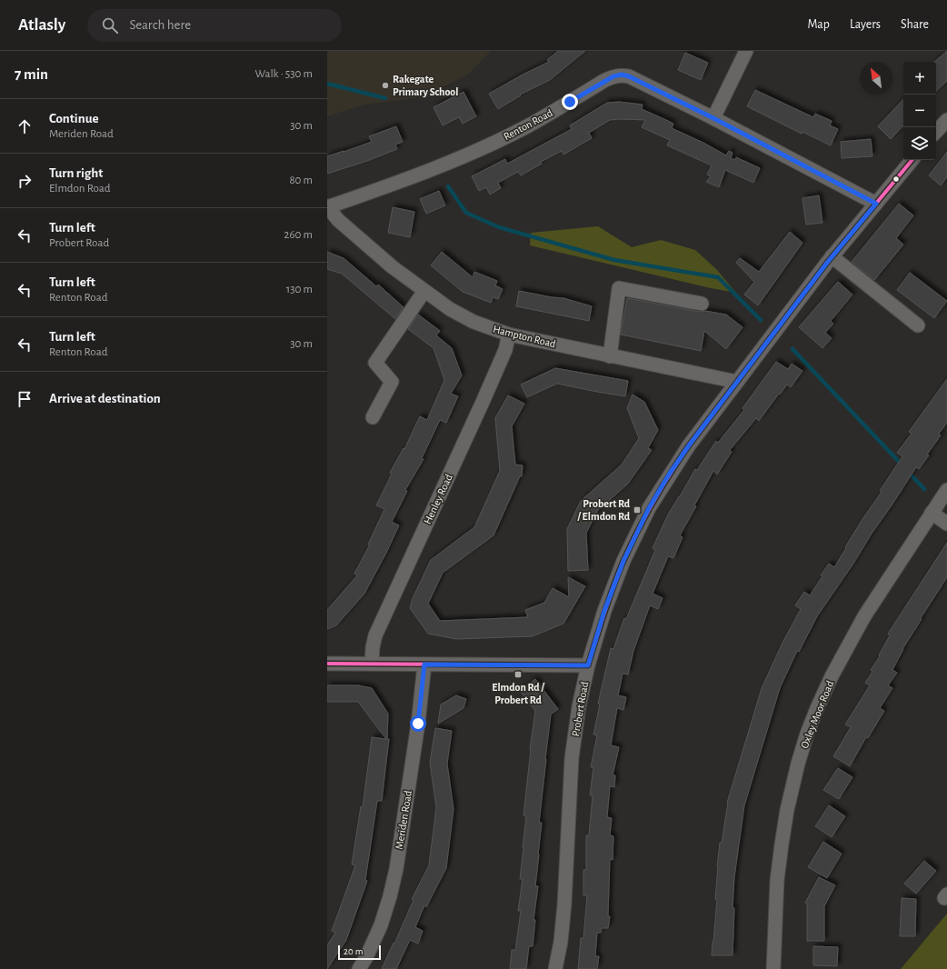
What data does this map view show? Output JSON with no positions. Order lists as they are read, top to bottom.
{
  "streets": {
    "street": [
      "Renton Road",
      "Hampton Road",
      "Henley Road",
      "Probert Road",
      "Oxley Moor Road",
      "Meriden Road"
    ]
  },
  "crossings": [
    ["Renton Road", "Hampton Road"],
    ["Renton Road", "Probert Road"],
    ["Hampton Road", "Henley Road"],
    ["Hampton Road", "Probert Road"]
  ],
  "places": {
    "other": ["Rakegate Primary School"],
    "transit": ["Probert Rd / Elmdon Rd", "Elmdon Rd / Probert Rd"]
  },
  "scale_bar": "20 m",
  "north": "top left",
  "page": {
    "header": "Atlasly",
    "search": "Search here",
    "nav": ["Map", "Layers", "Share"],
    "heading": ["7 min", "Walk · 530 m"],
    "map_buttons": ["+", "−"],
    "list": [
      ["Continue", "Meriden Road", "30 m"],
      ["Turn right", "Elmdon Road", "80 m"],
      ["Turn left", "Probert Road", "260 m"],
      ["Turn left", "Renton Road", "130 m"],
      ["Turn left", "Renton Road", "30 m"],
      "Arrive at destination"
    ],
    "scale": "20 m"
  }
}
